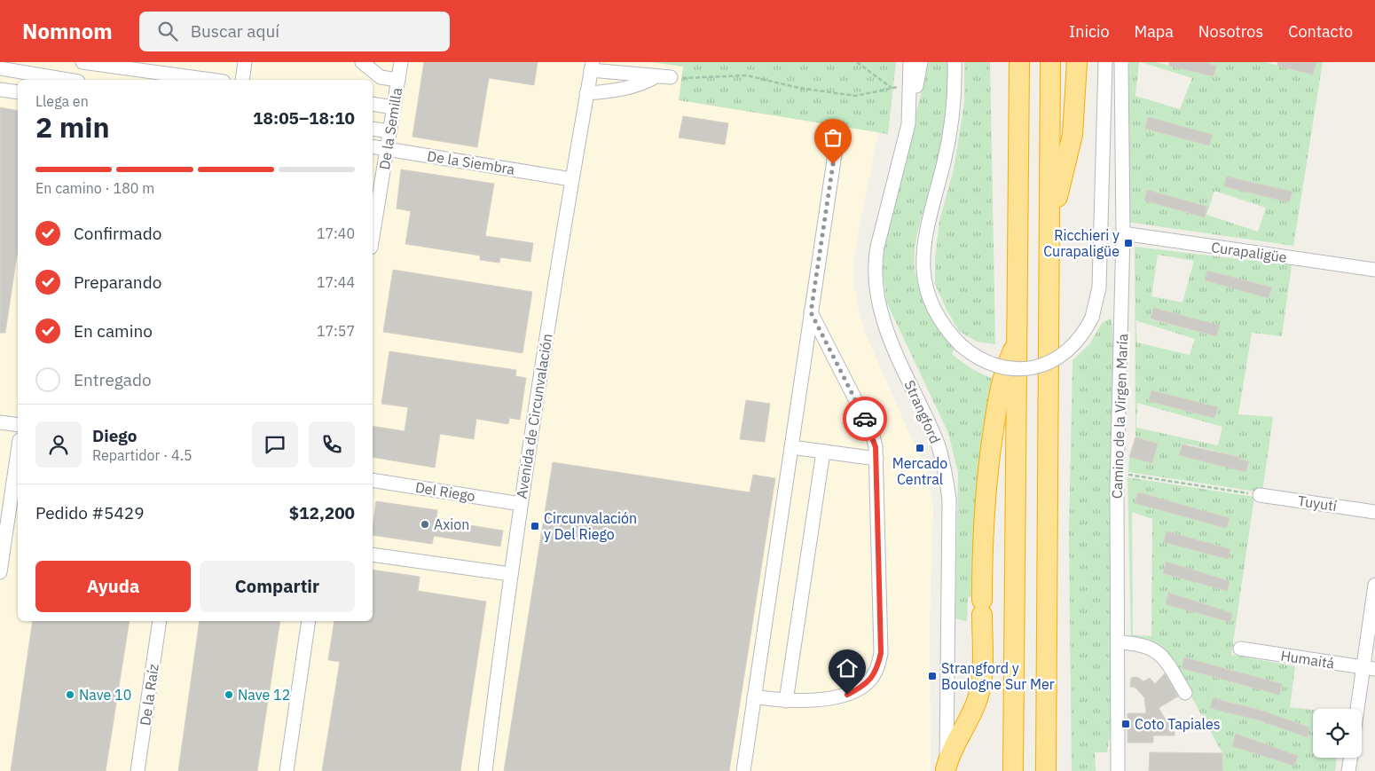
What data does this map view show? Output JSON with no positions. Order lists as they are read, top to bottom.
{
  "streets": {
    "street": [
      "De la Semilla",
      "De la Siembra",
      "Curapaligüe",
      "Strangford",
      "Avenida de Circunvalación",
      "Camino de la Virgen María",
      "Del Riego",
      "Tuyutí",
      "Humaitá",
      "De la Raíz"
    ]
  },
  "crossings": [
    ["De la Semilla", "De la Siembra"],
    ["De la Siembra", "Avenida de Circunvalación"],
    ["Curapaligüe", "Camino de la Virgen María"],
    ["Avenida de Circunvalación", "Del Riego"]
  ],
  "places": {
    "transit": [
      "Ricchieri y Curapaligüe",
      "Mercado Central",
      "Circunvalación y Del Riego",
      "Strangford y Boulogne Sur Mer",
      "Coto Tapiales"
    ],
    "other": ["Axion", "Nave 10", "Nave 12"]
  },
  "page": {
    "header": "Nomnom",
    "search": "Buscar aquí",
    "nav": [
      "Inicio",
      "Mapa",
      "Nosotros",
      "Contacto"
    ],
    "heading": ["2 min", "Llega en", "18:05–18:10"],
    "panel": [
      "Diego",
      "Repartidor · 4.5",
      "Pedido #5429",
      "$12,200"
    ],
    "bar": "En camino · 180 m",
    "list": [
      ["Confirmado", "17:40"],
      ["Preparando", "17:44"],
      ["En camino", "17:57"],
      "Entregado"
    ],
    "buttons": ["Ayuda", "Compartir"]
  }
}
